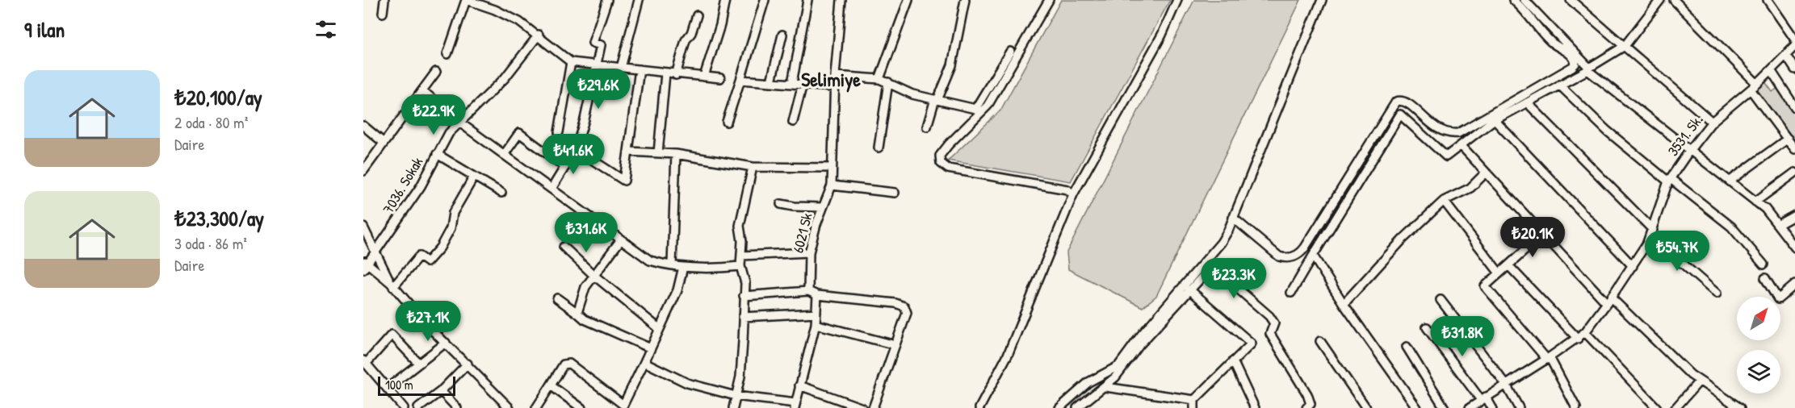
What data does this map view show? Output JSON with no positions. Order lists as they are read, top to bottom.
{
  "streets": {
    "street": ["3531. Sk.", "7036. Sokak", "6021 Sk"]
  },
  "districts": ["Selimiye"],
  "scale_bar": "100 m",
  "north": "top right",
  "page": {
    "heading": "9 ilan",
    "list": [
      {
        "name": "₺20,100/ay",
        "note": "2 oda · 80 m² · Daire"
      },
      {
        "name": "₺23,300/ay",
        "note": "3 oda · 86 m² · Daire"
      }
    ],
    "price": [
      "₺29.6K",
      "₺22.9K",
      "₺41.6K",
      "₺31.6K",
      "₺20.1K",
      "₺54.7K",
      "₺23.3K",
      "₺27.1K",
      "₺31.8K"
    ],
    "scale": "100 m"
  }
}
